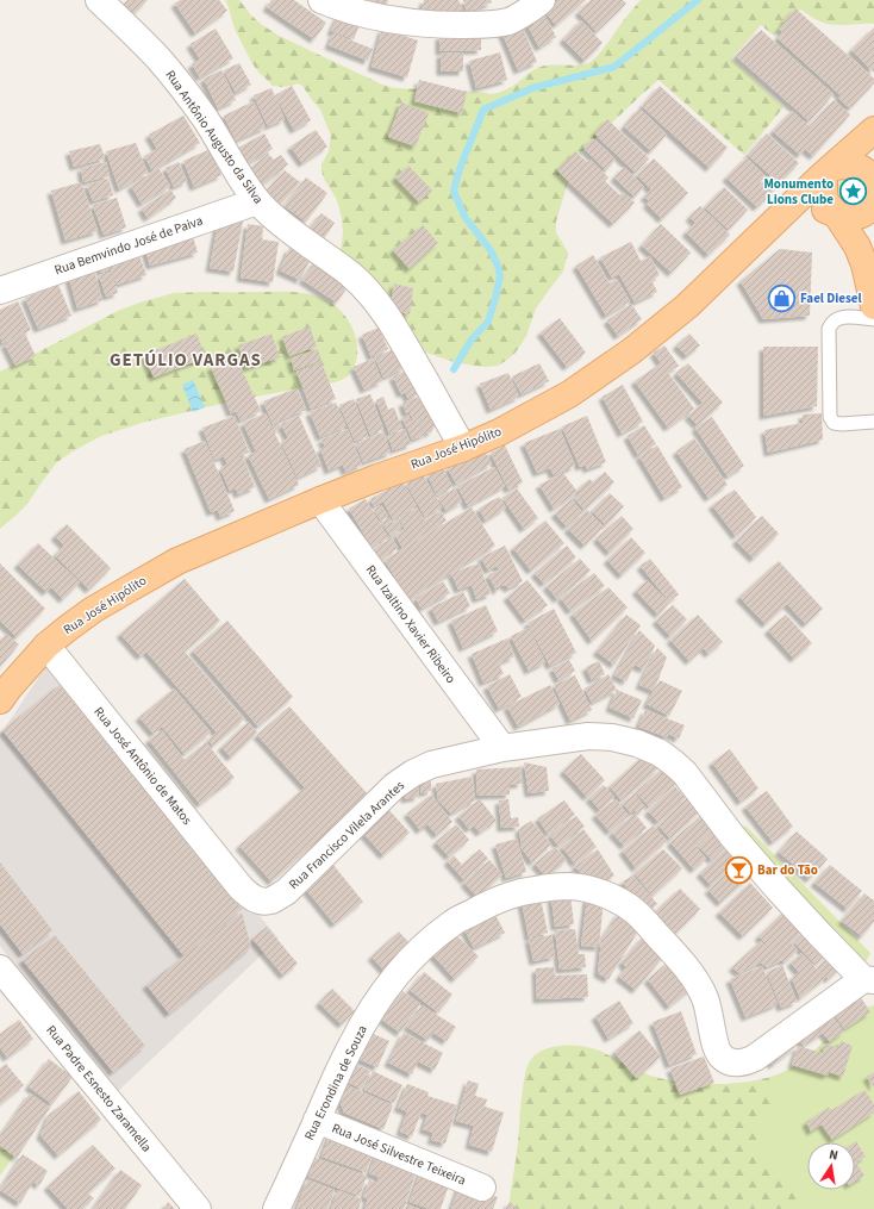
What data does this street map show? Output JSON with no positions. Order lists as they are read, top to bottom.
{
  "streets": {
    "main road": ["Rua José Hipólito"],
    "street": [
      "Rua Antônio Augusto da Silva",
      "Rua Bemvindo José de Paiva",
      "Rua Izaltino Xavier Ribeiro",
      "Rua José Antônio de Matos",
      "Rua Francisco Vilela Arantes",
      "Rua Erondina de Souza",
      "Rua Padre Esnesto Zaramella",
      "Rua José Silvestre Teixeira"
    ]
  },
  "crossings": [
    ["Rua Antônio Augusto da Silva", "Rua Bemvindo José de Paiva"],
    ["Rua Antônio Augusto da Silva", "Rua José Hipólito"],
    ["Rua José Hipólito", "Rua Izaltino Xavier Ribeiro"],
    ["Rua José Hipólito", "Rua José Antônio de Matos"],
    ["Rua Izaltino Xavier Ribeiro", "Rua Francisco Vilela Arantes"],
    ["Rua José Antônio de Matos", "Rua Francisco Vilela Arantes"],
    ["Rua Francisco Vilela Arantes", "Rua Erondina de Souza"],
    ["Rua Erondina de Souza", "Rua José Silvestre Teixeira"]
  ],
  "districts": ["GETÚLIO VARGAS"],
  "places": {
    "place": ["Monumento Lions Clube"],
    "shop": ["Fael Diesel"],
    "bar": ["Bar do Tão"]
  },
  "north": "top"
}
